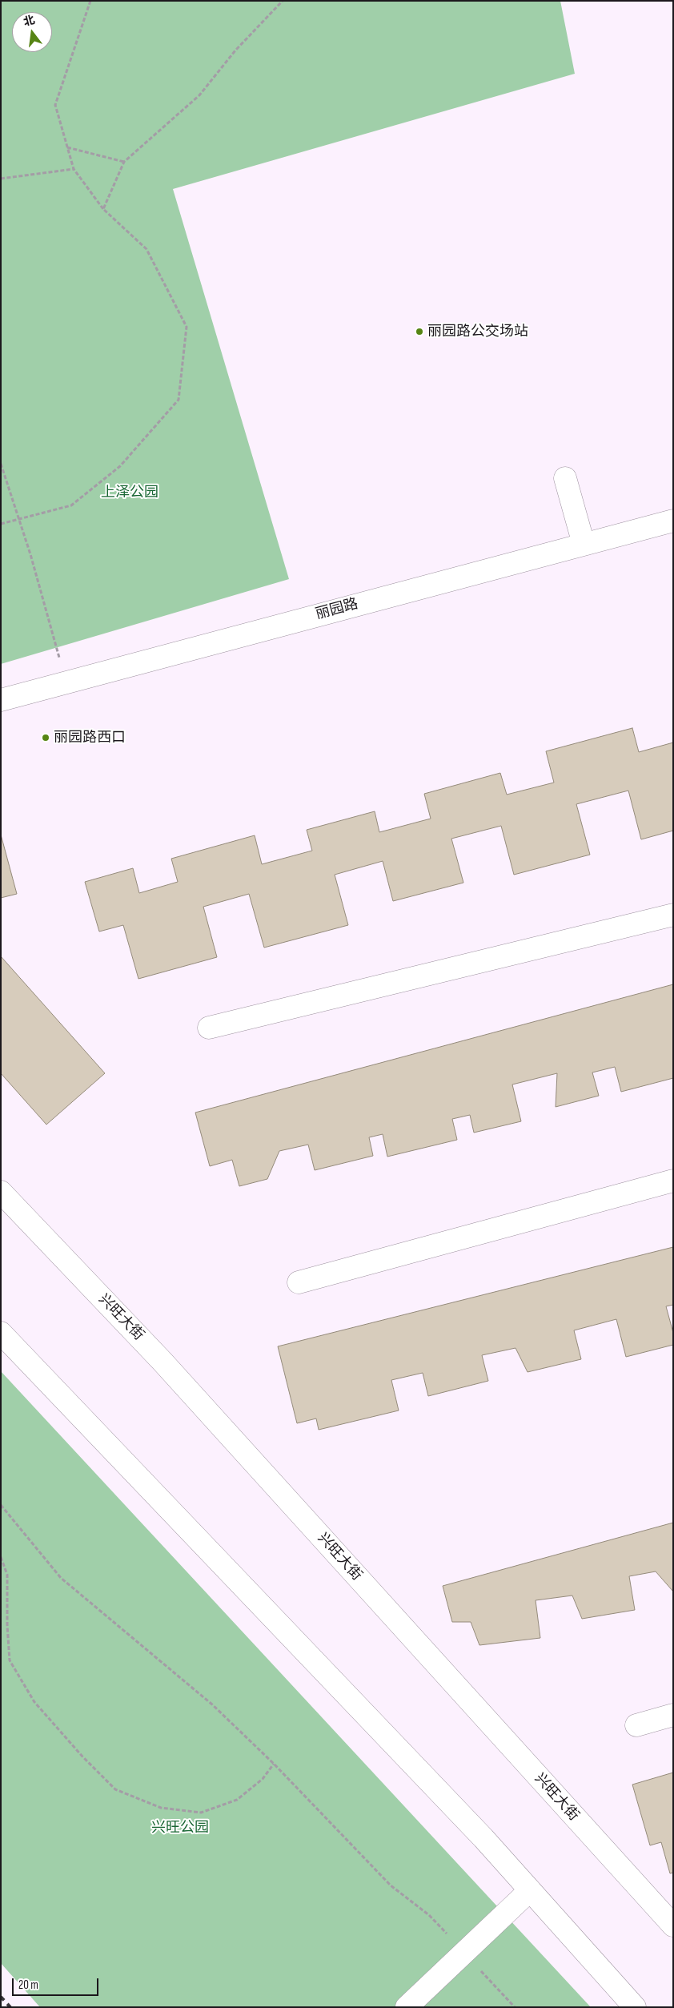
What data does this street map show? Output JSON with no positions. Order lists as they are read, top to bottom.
{
  "streets": {
    "main road": ["丽园路", "兴旺大街"]
  },
  "parks": ["上泽公园", "兴旺公园"],
  "places": ["丽园路公交场站", "丽园路西口"],
  "scale_bar": "20 m",
  "north": "top"
}
